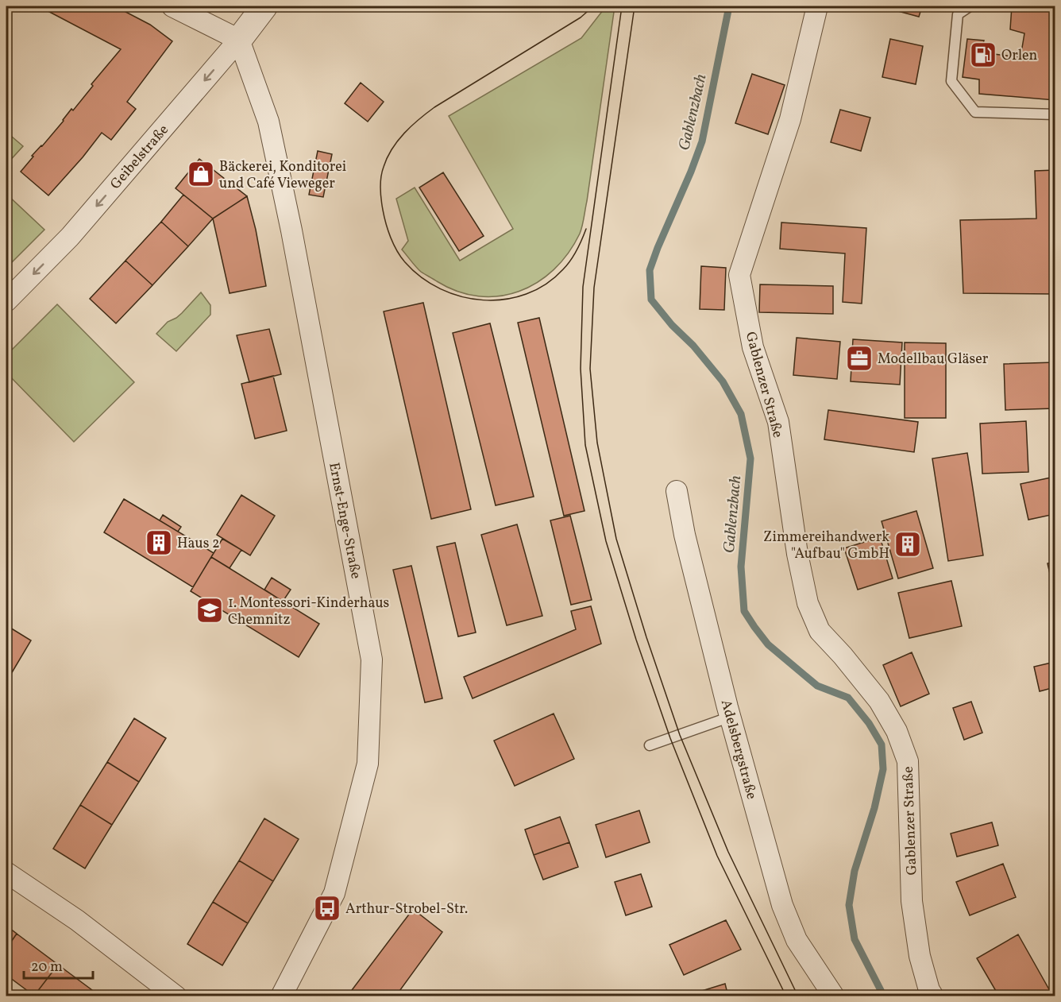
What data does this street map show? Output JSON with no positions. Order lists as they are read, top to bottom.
{
  "streets": {
    "street": [
      "Geibelstraße",
      "Gablenzer Straße",
      "Ernst-Enge-Straße",
      "Adelsbergstraße"
    ]
  },
  "crossings": [
    ["Geibelstraße", "Ernst-Enge-Straße"]
  ],
  "one_way": ["Geibelstraße"],
  "water": ["Gablenzbach"],
  "places": {
    "fuel station": ["Orlen"],
    "shop": ["Bäckerei, Konditorei und Café Vieweger"],
    "office": ["Modellbau Gläser"],
    "building": ["Haus 2", "Zimmereihandwerk \"Aufbau\" GmbH"],
    "school or university": ["1. Montessori-Kinderhaus Chemnitz"],
    "bus stop": ["Arthur-Strobel-Str."]
  },
  "scale_bar": "20 m"
}
